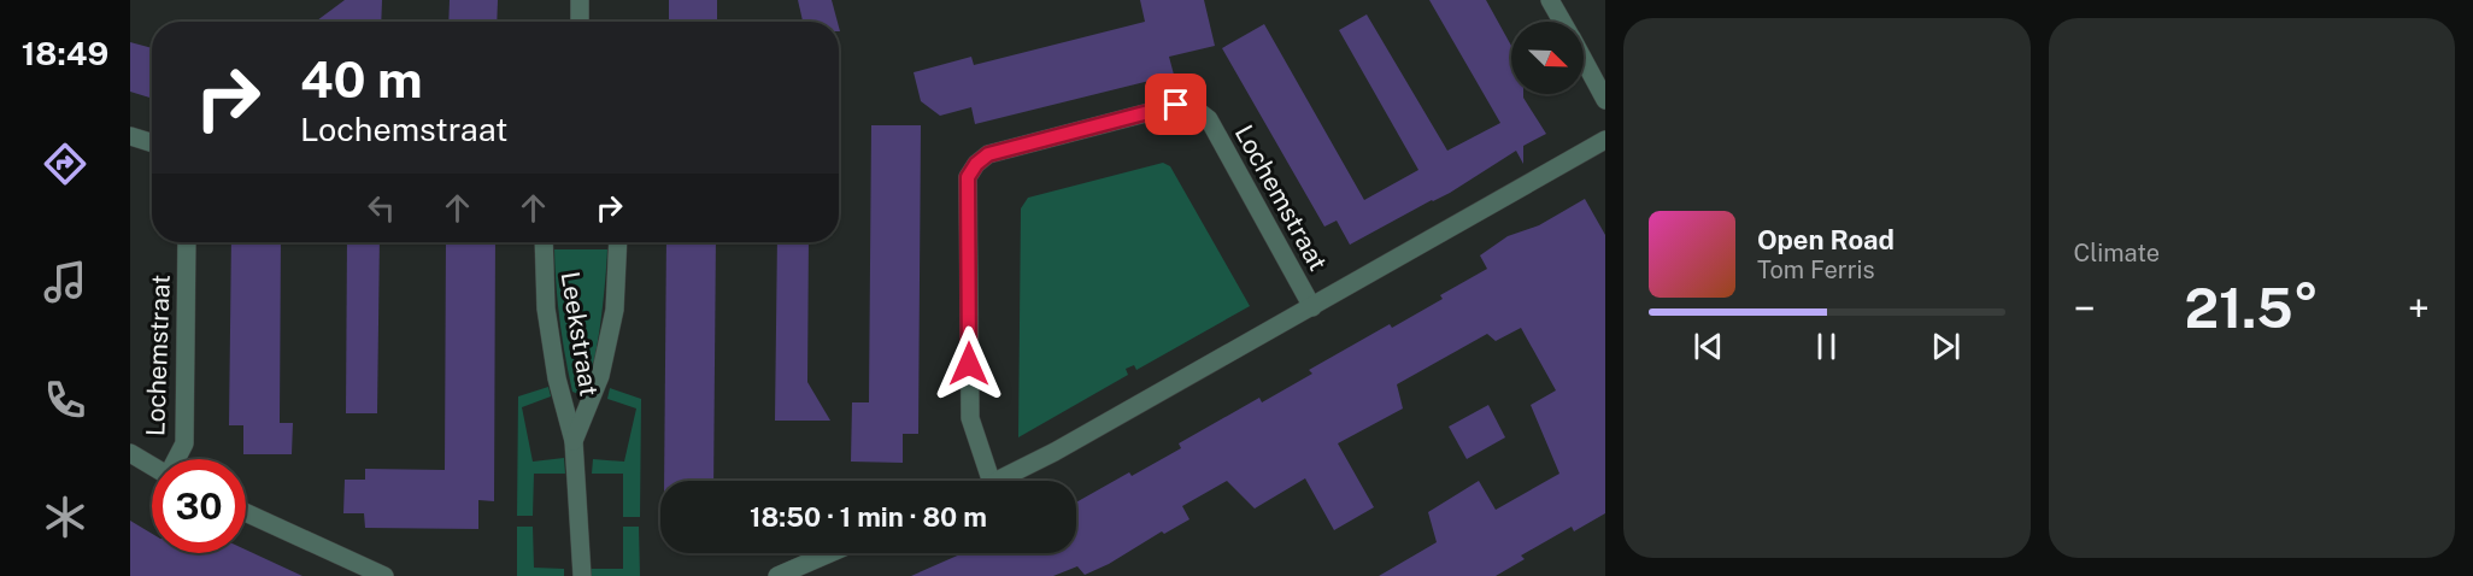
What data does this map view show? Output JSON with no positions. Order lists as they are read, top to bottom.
{
  "streets": {
    "street": ["Lochemstraat", "Leekstraat"]
  },
  "north": "bottom right",
  "page": {
    "tabs": "18:49",
    "tile": "Climate",
    "turn": ["40 m", "Lochemstraat"],
    "song": ["Open Road", "Tom Ferris"],
    "heat": ["−", "21.5°", "+"],
    "limit": "30",
    "trip": "18:50 · 1 min · 80 m"
  }
}
